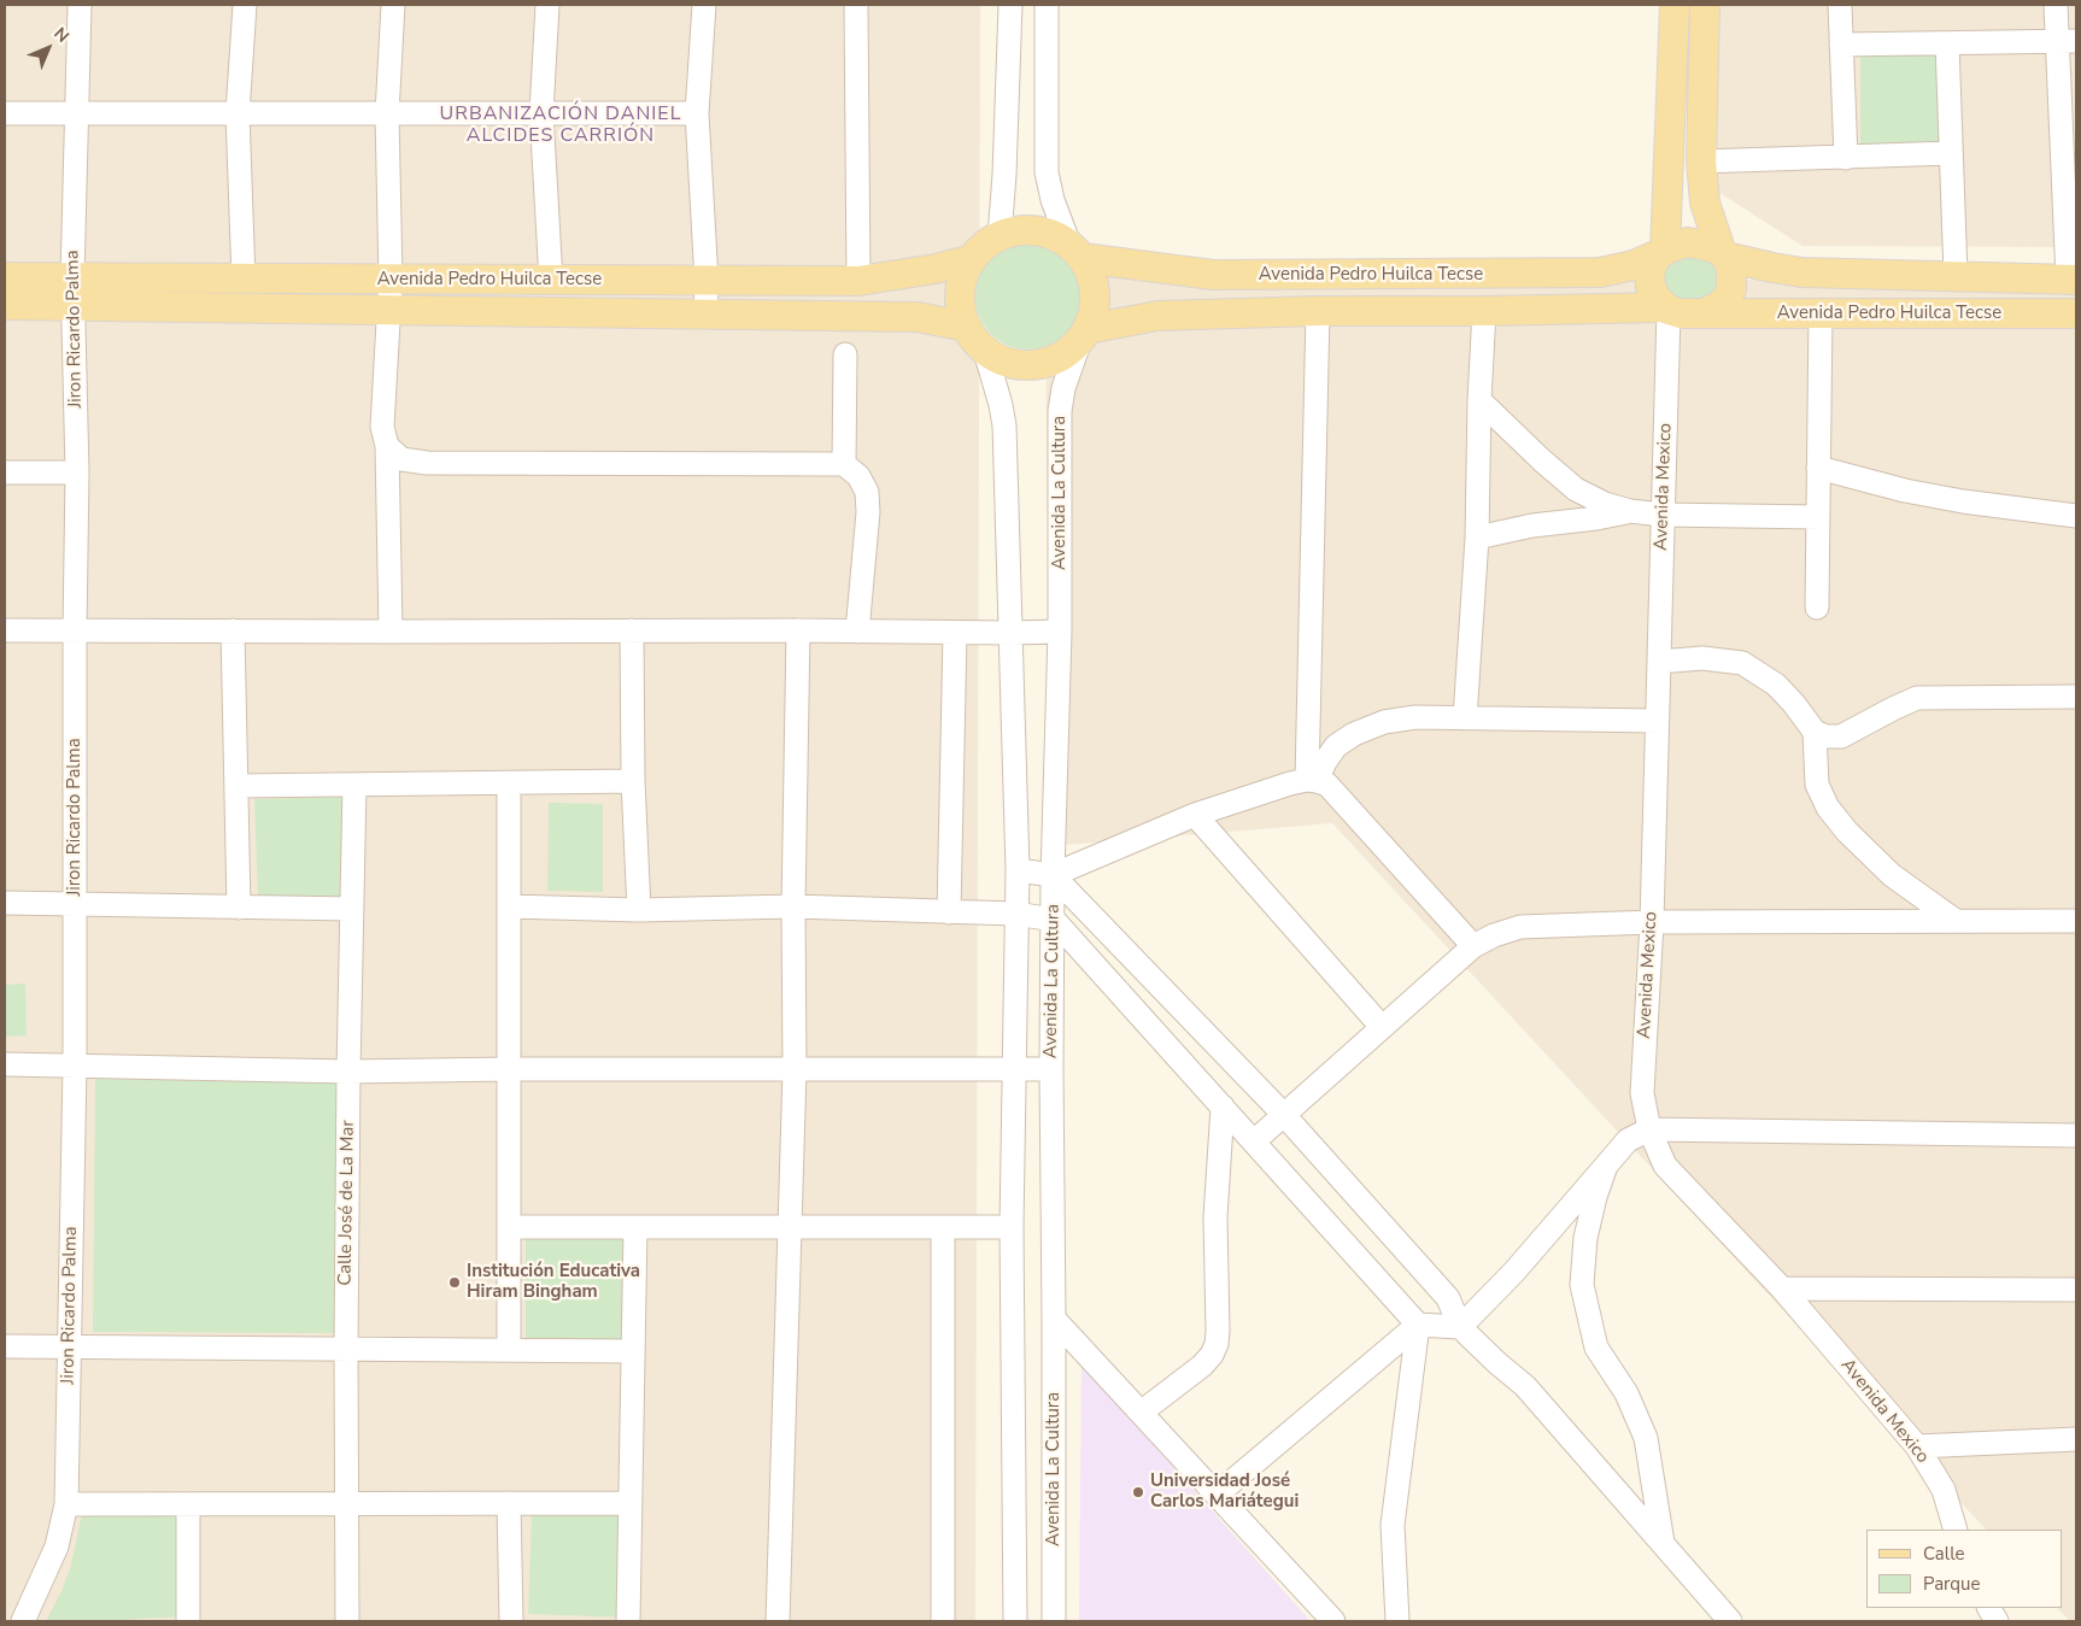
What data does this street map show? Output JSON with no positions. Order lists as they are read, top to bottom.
{
  "streets": {
    "main road": ["Avenida Pedro Huilca Tecse"],
    "street": [
      "Jiron Ricardo Palma",
      "Avenida Mexico",
      "Avenida La Cultura",
      "Calle José de La Mar"
    ]
  },
  "crossings": [
    ["Avenida Pedro Huilca Tecse", "Jiron Ricardo Palma"],
    ["Avenida Pedro Huilca Tecse", "Avenida Mexico"],
    ["Avenida Pedro Huilca Tecse", "Avenida La Cultura"]
  ],
  "districts": ["URBANIZACIÓN DANIEL ALCIDES CARRIÓN"],
  "places": ["Institución Educativa Hiram Bingham", "Universidad José Carlos Mariátegui"],
  "legend": ["Calle", "Parque"],
  "north": "top right"
}
